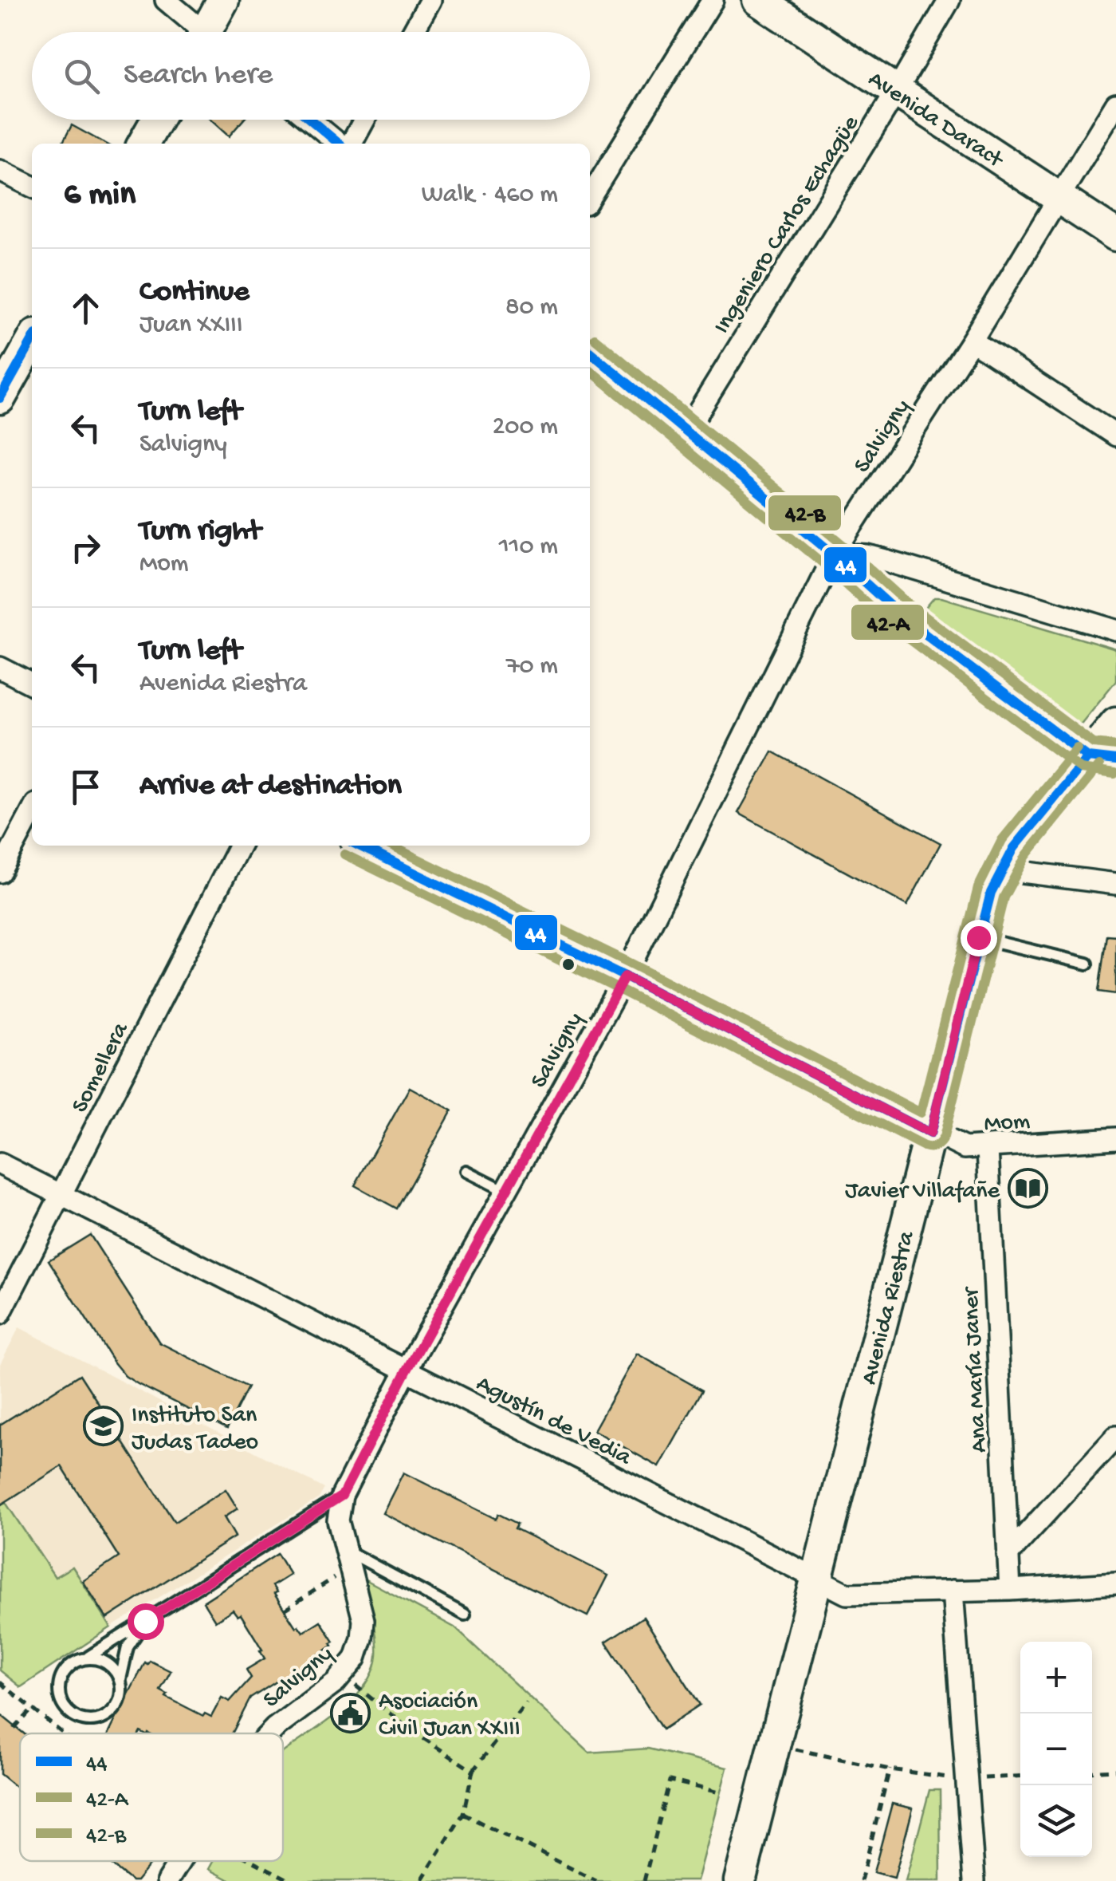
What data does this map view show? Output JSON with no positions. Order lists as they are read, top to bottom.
{
  "streets": {
    "main road": ["Avenida Daract", "Avenida Riestra"],
    "street": [
      "Ingeniero Carlos Echagüe",
      "Salvigny",
      "Somellera",
      "Mom",
      "Ana María Janer",
      "Agustín de Vedia"
    ]
  },
  "crossings": [
    ["Avenida Daract", "Ingeniero Carlos Echagüe"],
    ["Avenida Daract", "Salvigny"],
    ["Salvigny", "Mom"],
    ["Salvigny", "Agustín de Vedia"],
    ["Somellera", "Agustín de Vedia"],
    ["Mom", "Avenida Riestra"],
    ["Mom", "Ana María Janer"],
    ["Avenida Riestra", "Agustín de Vedia"],
    ["Ana María Janer", "Agustín de Vedia"]
  ],
  "places": {
    "library": ["Javier Villafañe"],
    "school or university": ["Instituto San Judas Tadeo"],
    "public building": ["Asociación Civil Juan XXIII"]
  },
  "lines": ["transit line 44", "transit line 42-B", "transit line 42-A"],
  "legend": ["44", "42-A", "42-B"],
  "page": {
    "search": "Search here",
    "heading": ["6 min", "Walk · 460 m"],
    "list": [
      ["Continue", "Juan XXIII", "80 m"],
      ["Turn left", "Salvigny", "200 m"],
      ["Turn right", "Mom", "110 m"],
      ["Turn left", "Avenida Riestra", "70 m"],
      "Arrive at destination"
    ],
    "map_buttons": ["+", "−"]
  }
}
